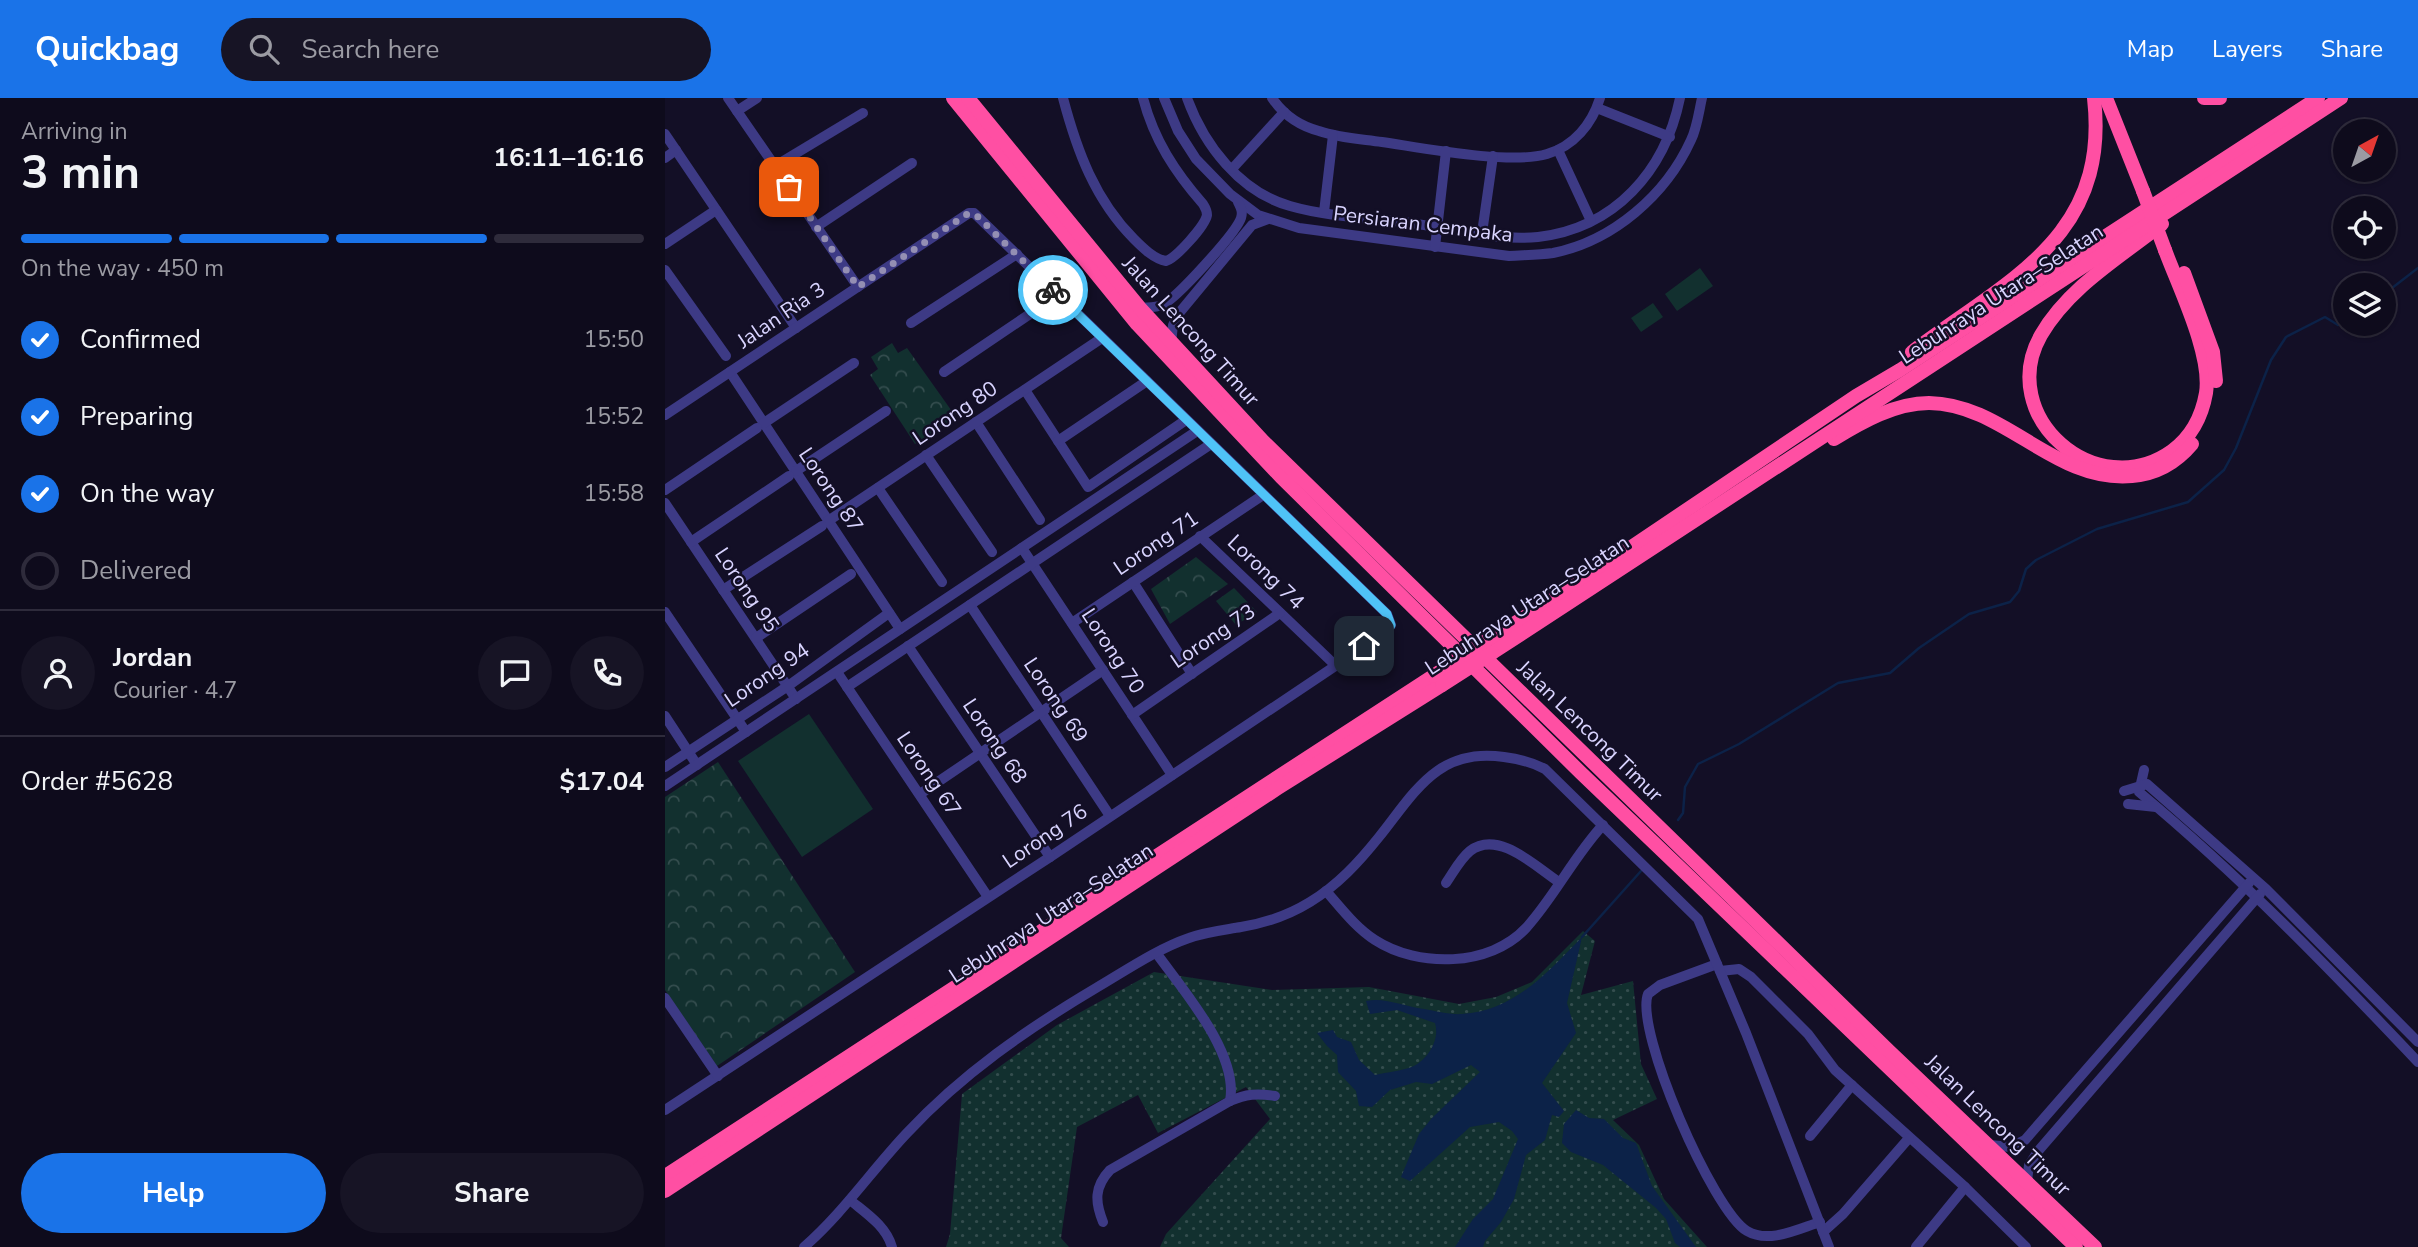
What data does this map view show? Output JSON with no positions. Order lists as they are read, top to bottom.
{
  "streets": {
    "highway": ["Lebuhraya Utara–Selatan", "Jalan Lencong Timur"],
    "street": [
      "Persiaran Cempaka",
      "Jalan Ria 3",
      "Lorong 80",
      "Lorong 87",
      "Lorong 71",
      "Lorong 74",
      "Lorong 95",
      "Lorong 73",
      "Lorong 70",
      "Lorong 94",
      "Lorong 69",
      "Lorong 68",
      "Lorong 67",
      "Lorong 76"
    ]
  },
  "crossings": [
    ["Jalan Ria 3", "Lorong 80"],
    ["Jalan Ria 3", "Lorong 87"],
    ["Jalan Ria 3", "Lorong 71"],
    ["Jalan Ria 3", "Lorong 76"],
    ["Lorong 80", "Lorong 87"],
    ["Lorong 80", "Lorong 95"],
    ["Lorong 87", "Lorong 94"],
    ["Lorong 71", "Lorong 74"],
    ["Lorong 71", "Lorong 70"],
    ["Lorong 74", "Lorong 73"],
    ["Lorong 74", "Lorong 76"],
    ["Lorong 95", "Lorong 94"],
    ["Lorong 73", "Lorong 70"],
    ["Lorong 70", "Lorong 76"],
    ["Lorong 69", "Lorong 76"],
    ["Lorong 68", "Lorong 76"],
    ["Lorong 67", "Lorong 76"]
  ],
  "north": "top right",
  "page": {
    "header": "Quickbag",
    "search": "Search here",
    "nav": ["Map", "Layers", "Share"],
    "heading": ["3 min", "Arriving in", "16:11–16:16"],
    "panel": [
      "Jordan",
      "Courier · 4.7",
      "Order #5628",
      "$17.04"
    ],
    "bar": "On the way · 450 m",
    "list": [
      ["Confirmed", "15:50"],
      ["Preparing", "15:52"],
      ["On the way", "15:58"],
      "Delivered"
    ],
    "buttons": ["Help", "Share"]
  }
}
